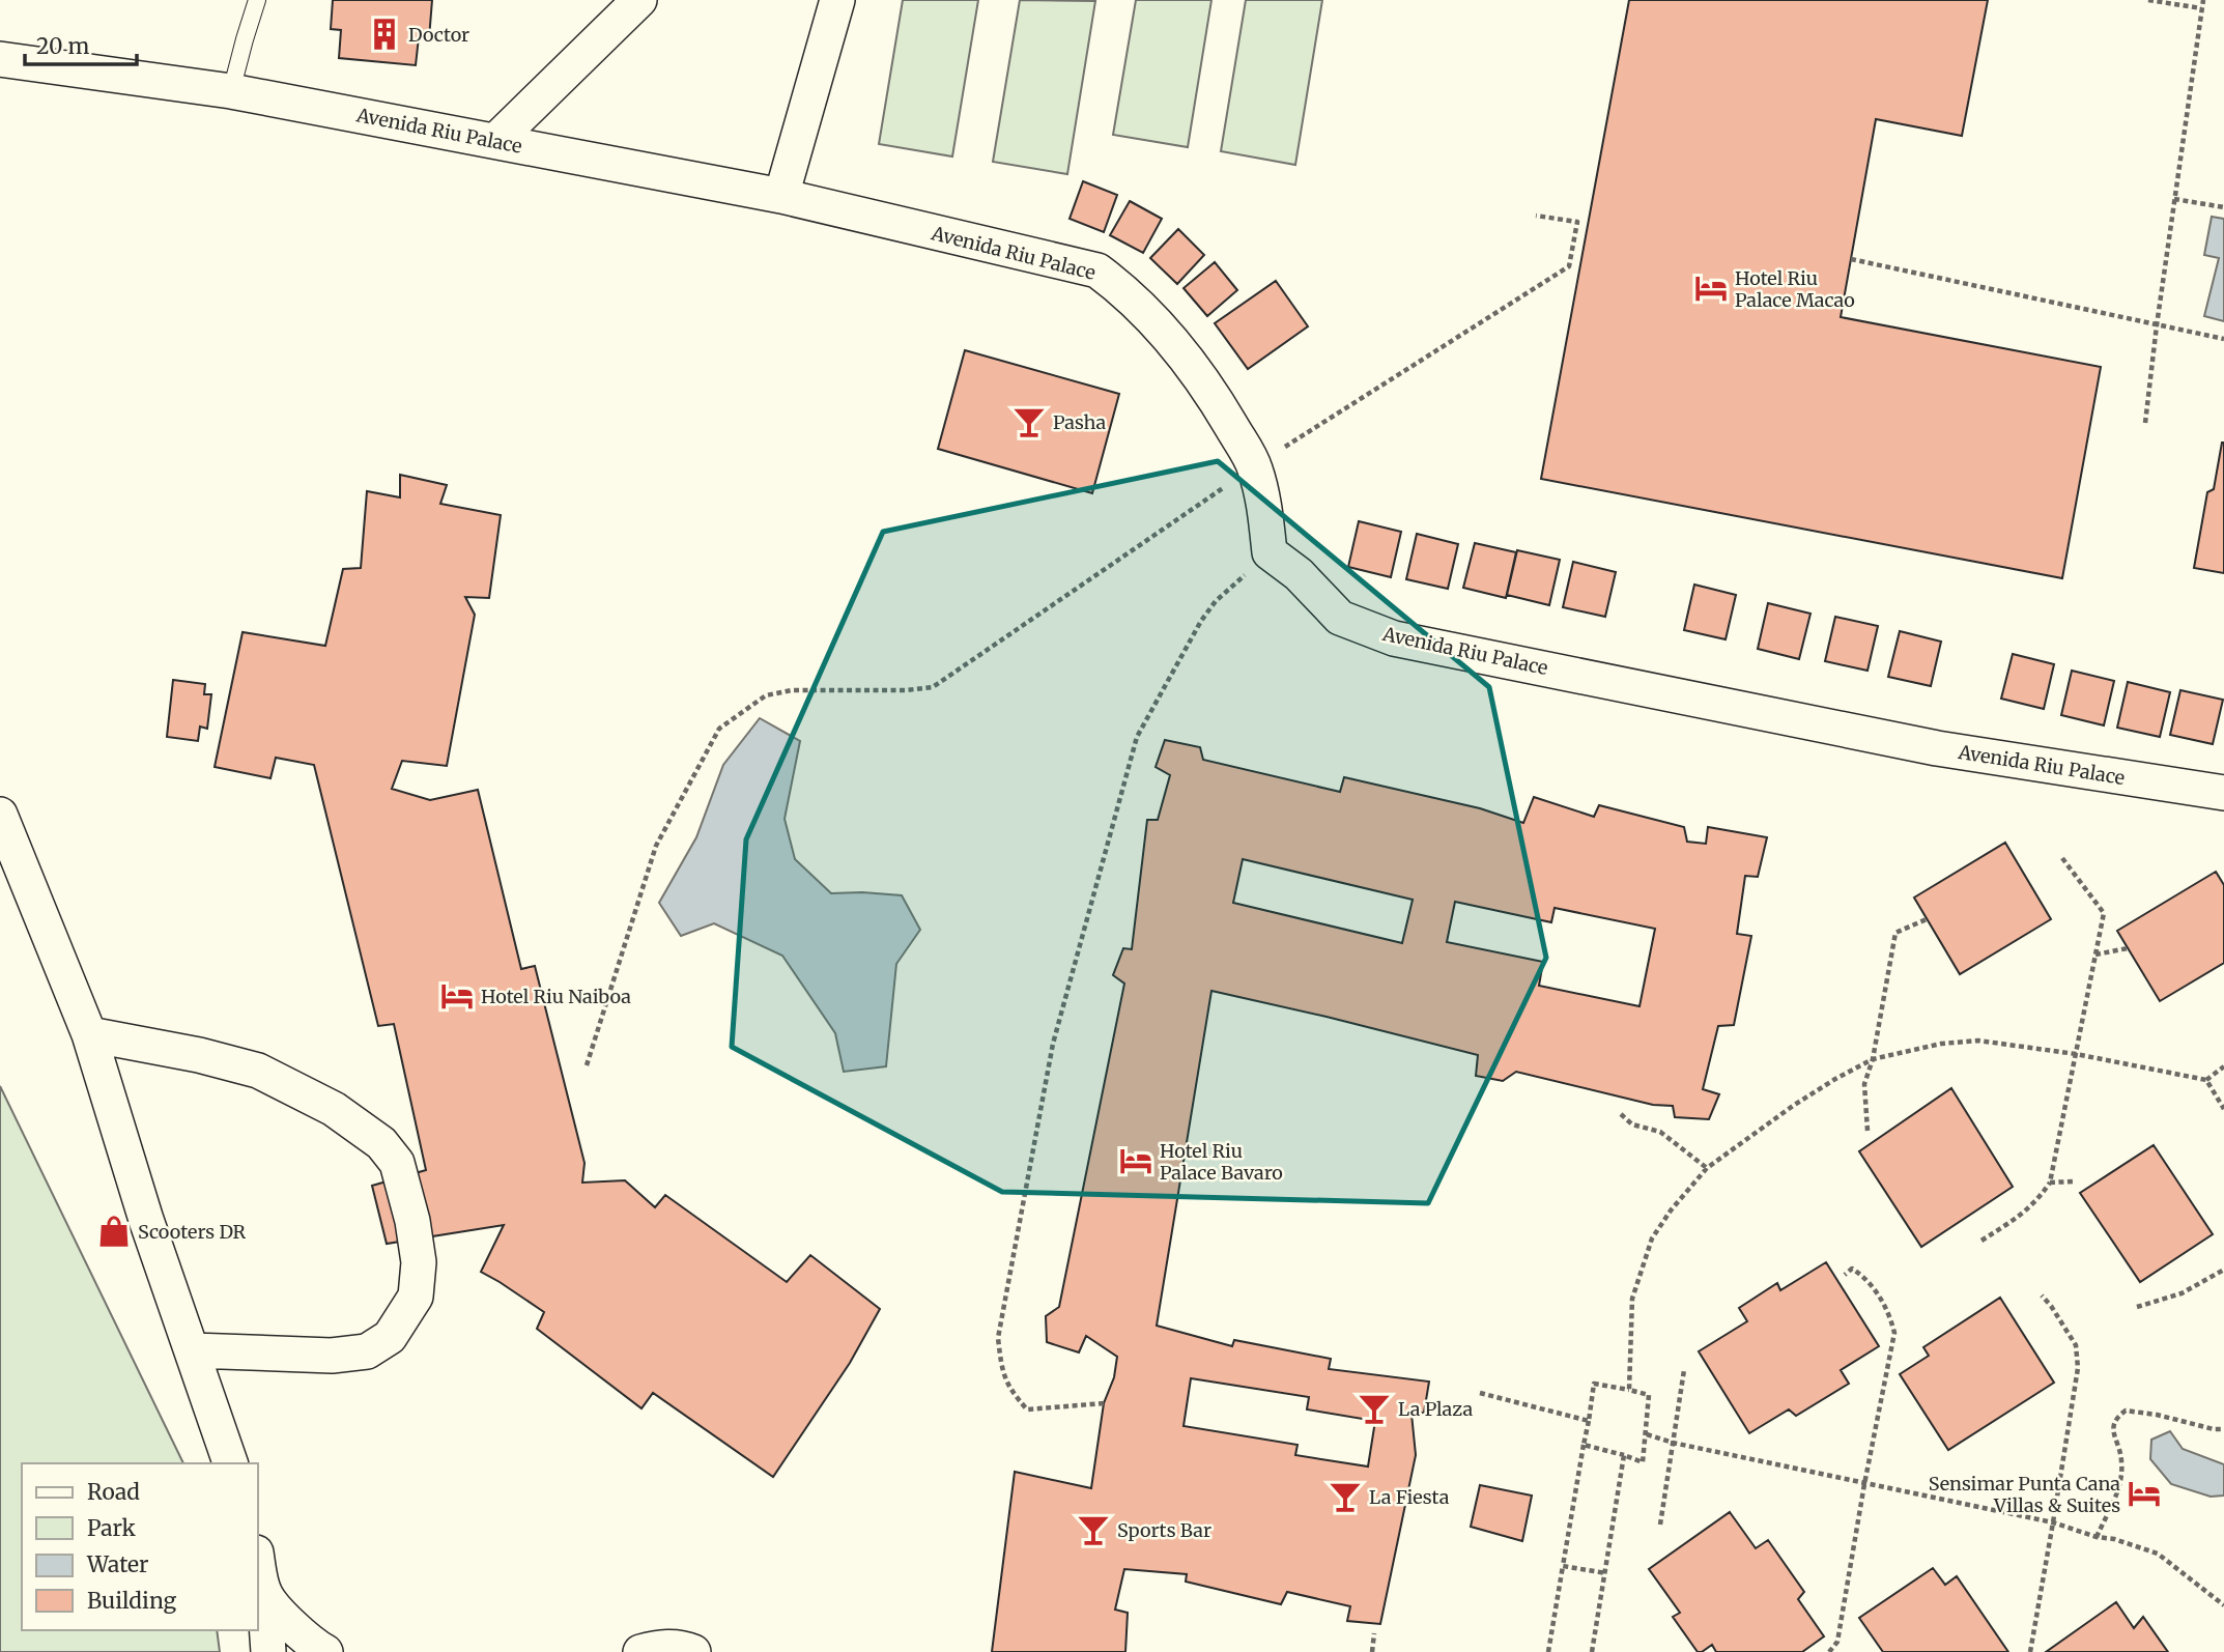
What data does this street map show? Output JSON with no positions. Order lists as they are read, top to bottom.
{
  "streets": {
    "street": ["Avenida Riu Palace"]
  },
  "places": {
    "building": ["Doctor"],
    "hotel": [
      "Hotel Riu Palace Macao",
      "Hotel Riu Naiboa",
      "Hotel Riu Palace Bavaro",
      "Sensimar Punta Cana Villas & Suites"
    ],
    "bar": [
      "Pasha",
      "La Plaza",
      "La Fiesta",
      "Sports Bar"
    ],
    "shop": ["Scooters DR"]
  },
  "legend": [
    "Road",
    "Park",
    "Water",
    "Building"
  ],
  "scale_bar": "20 m"
}
